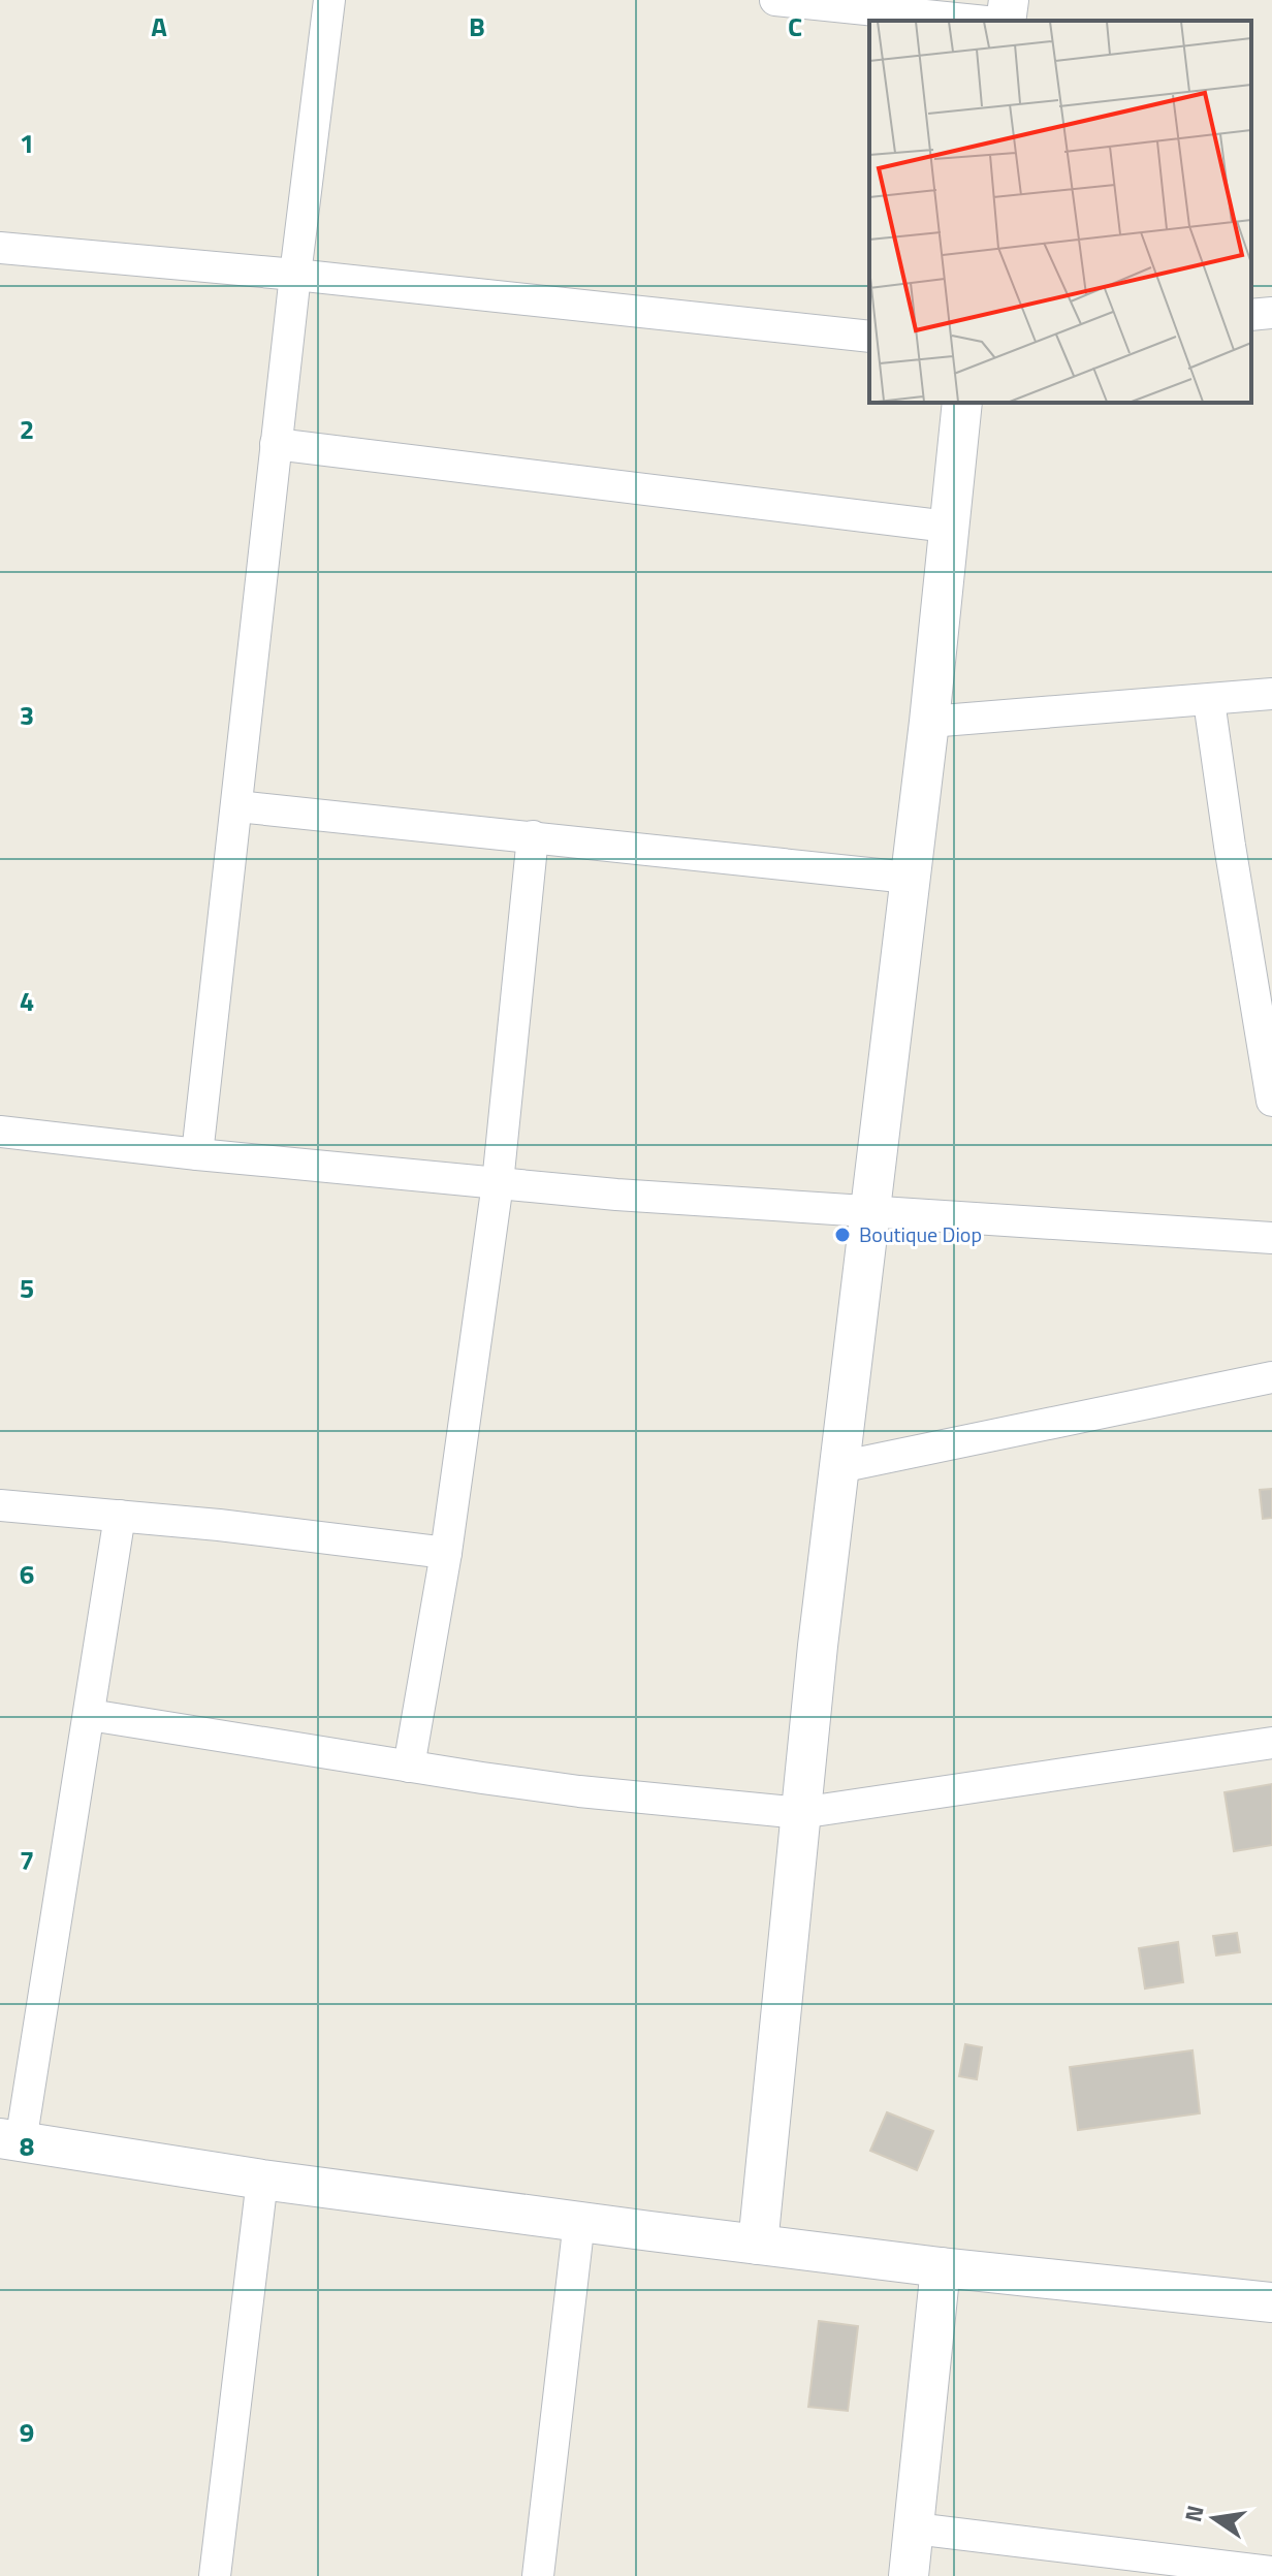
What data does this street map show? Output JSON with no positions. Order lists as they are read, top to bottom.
{
  "places": ["Boutique Diop"],
  "north": "left",
  "grid": {
    "columns": ["A", "B", "C"],
    "rows": [
      "1",
      "2",
      "3",
      "4",
      "5",
      "6",
      "7",
      "8",
      "9"
    ]
  }
}
